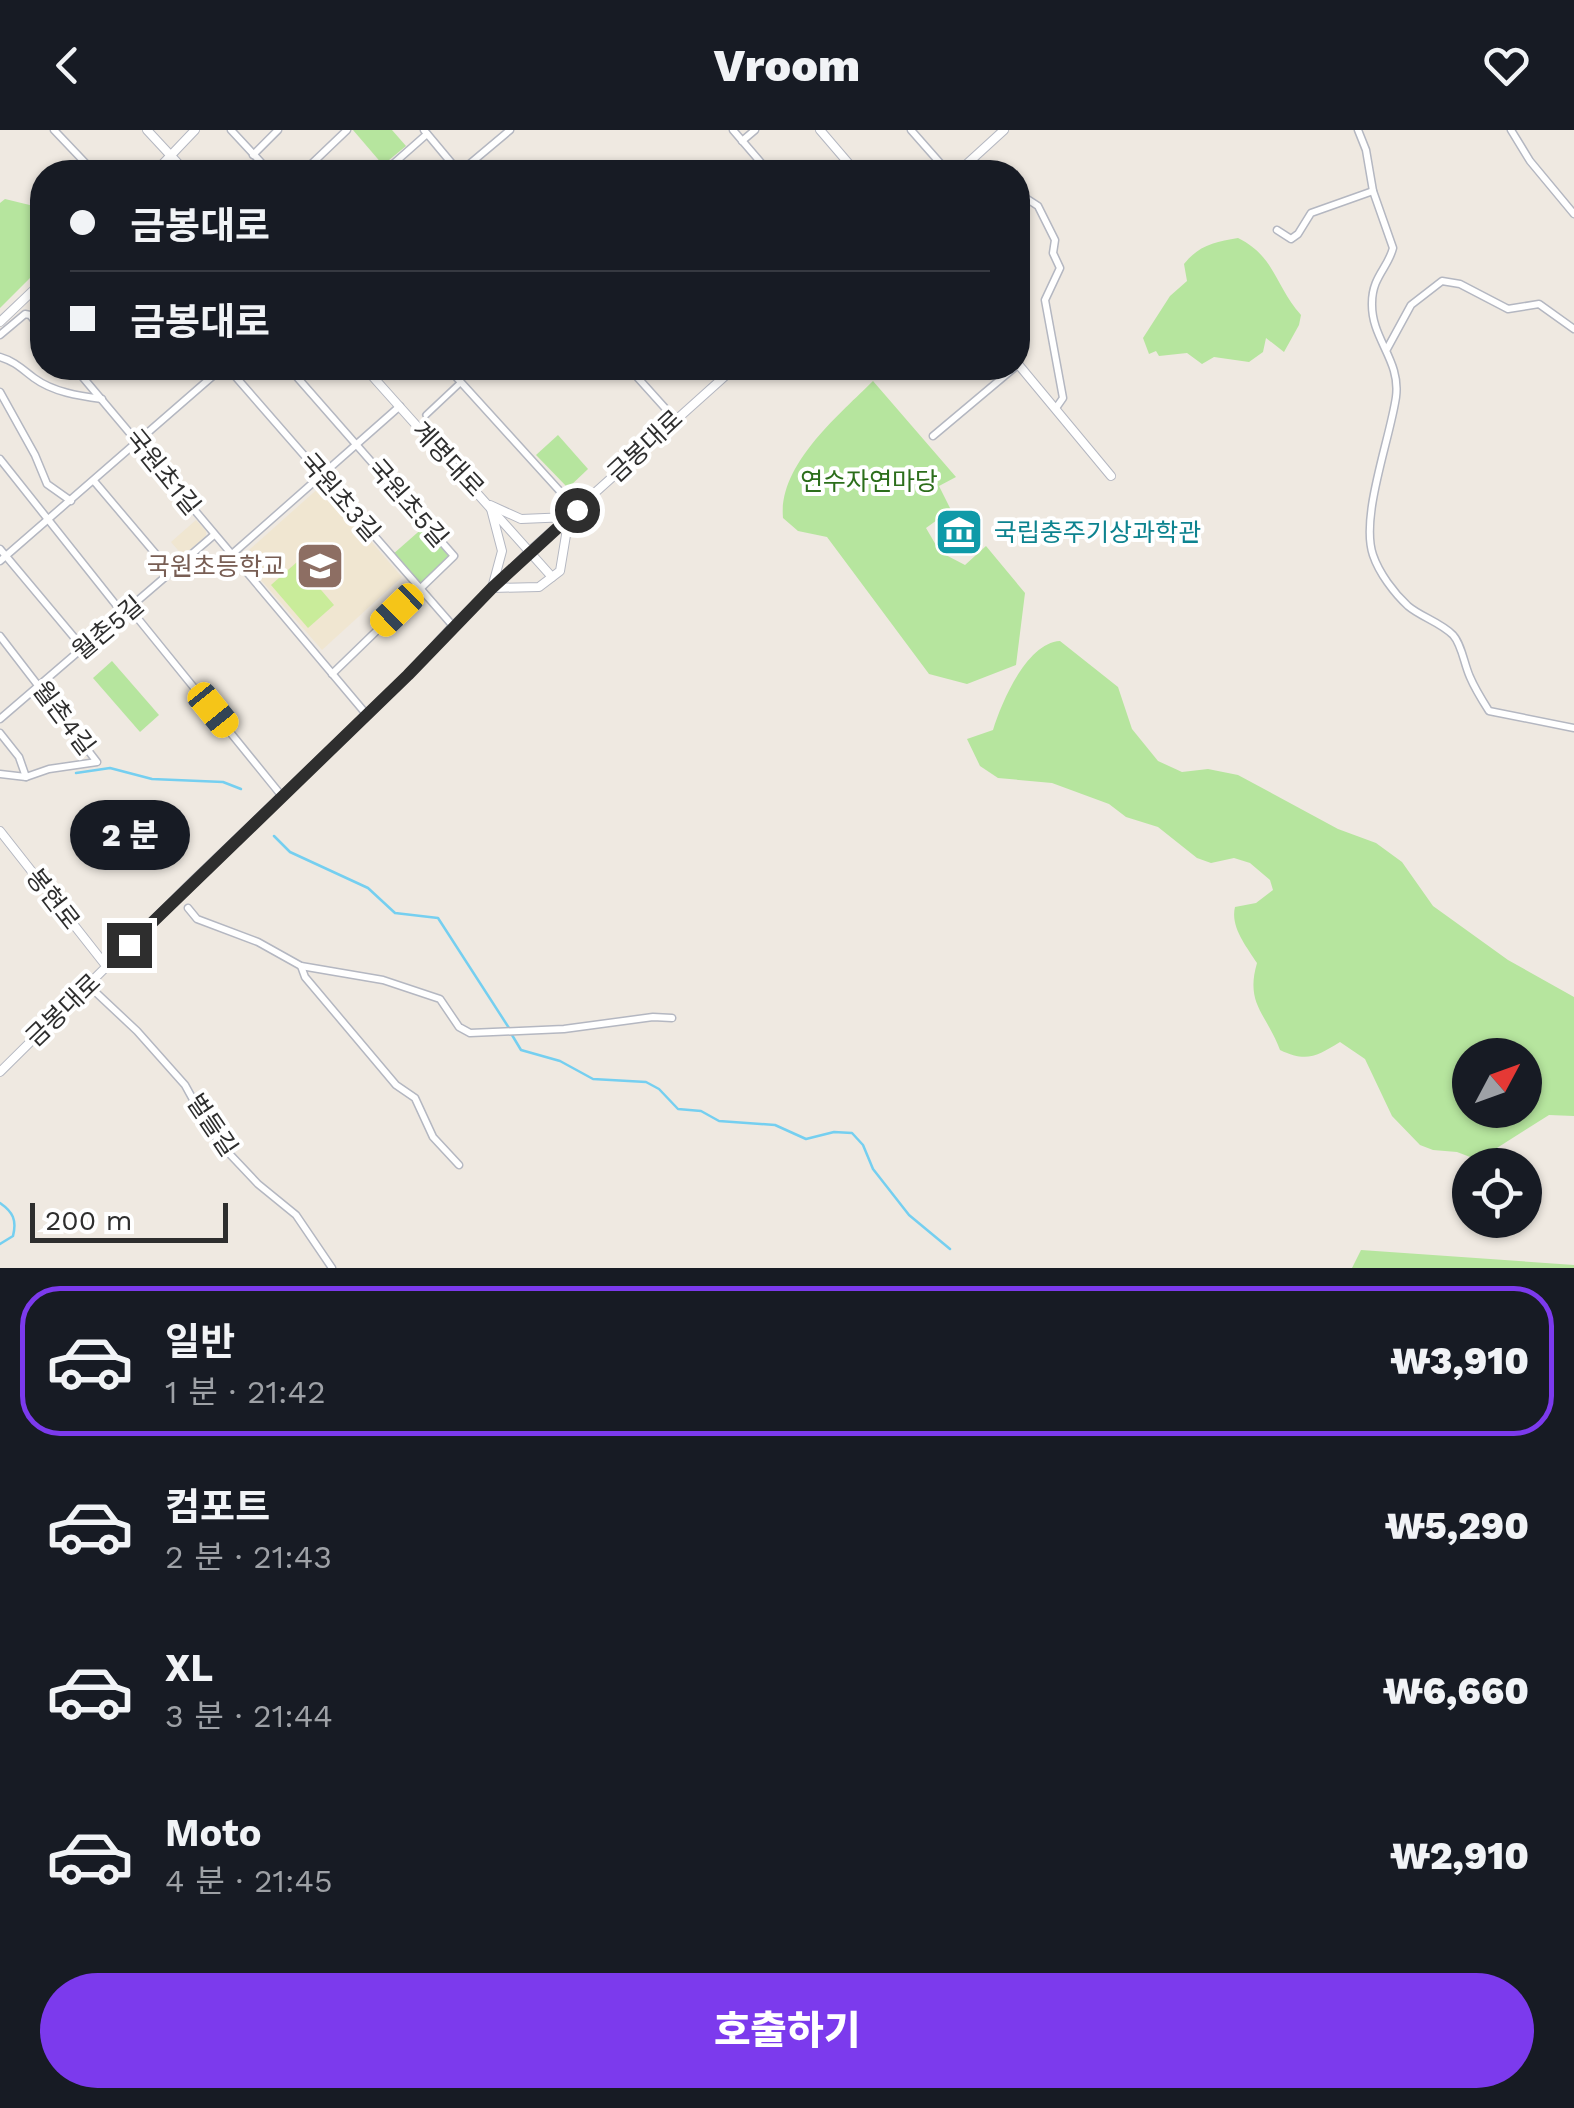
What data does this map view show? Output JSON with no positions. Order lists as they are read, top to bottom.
{
  "streets": {
    "street": [
      "금봉대로",
      "계명대로",
      "국원초1길",
      "국원초3길",
      "국원초5길",
      "월촌5길",
      "월촌4길",
      "봉현로",
      "벌들길"
    ]
  },
  "crossings": [
    ["금봉대로", "계명대로"],
    ["금봉대로", "국원초1길"],
    ["금봉대로", "국원초3길"],
    ["금봉대로", "봉현로"],
    ["금봉대로", "벌들길"],
    ["국원초1길", "국원초5길"],
    ["국원초1길", "월촌5길"],
    ["국원초3길", "국원초5길"],
    ["월촌5길", "월촌4길"]
  ],
  "parks": ["연수자연마당"],
  "places": {
    "museum": ["국립충주기상과학관"],
    "school or university": ["국원초등학교"]
  },
  "scale_bar": "200 m",
  "north": "top right",
  "page": {
    "header": "Vroom",
    "banner": ["금봉대로", "금봉대로"],
    "bubble": "2 분",
    "scale": "200 m",
    "list": [
      {
        "name": "일반",
        "note": "1 분 · 21:42",
        "value": "₩3,910"
      },
      {
        "name": "컴포트",
        "note": "2 분 · 21:43",
        "value": "₩5,290"
      },
      {
        "name": "XL",
        "note": "3 분 · 21:44",
        "value": "₩6,660"
      },
      {
        "name": "Moto",
        "note": "4 분 · 21:45",
        "value": "₩2,910"
      }
    ],
    "buttons": "호출하기"
  }
}
